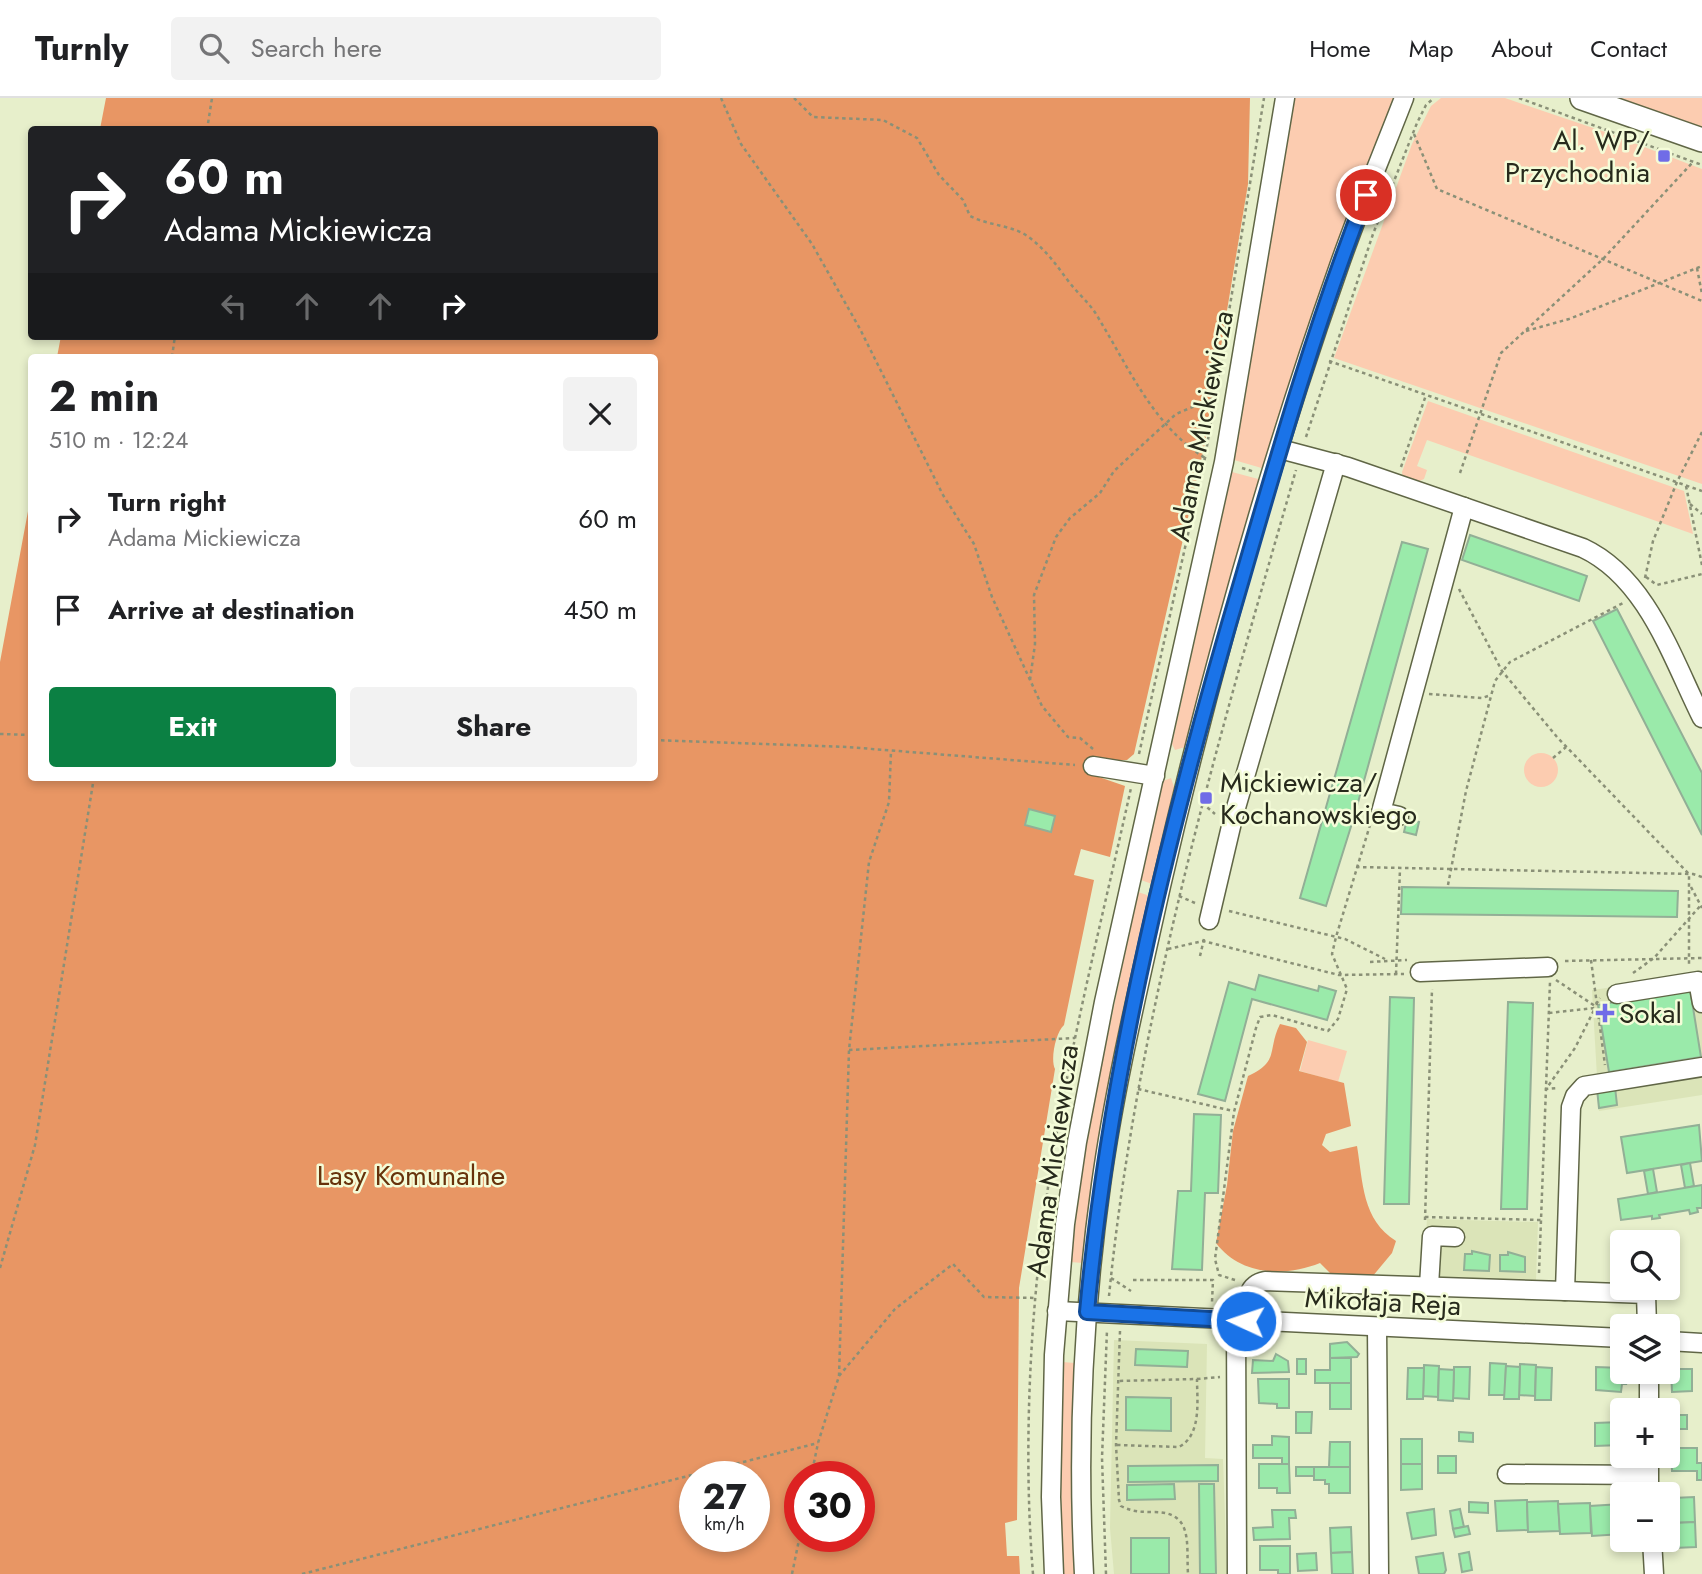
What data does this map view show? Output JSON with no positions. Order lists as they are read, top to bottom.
{
  "streets": {
    "street": ["Adama Mickiewicza", "Mikołaja Reja"]
  },
  "crossings": [
    ["Adama Mickiewicza", "Mikołaja Reja"]
  ],
  "parks": ["Lasy Komunalne"],
  "places": {
    "transit": ["Al. WP/ Przychodnia", "Mickiewicza/ Kochanowskiego"],
    "health": ["Sokal"]
  },
  "page": {
    "header": "Turnly",
    "search": "Search here",
    "nav": [
      "Home",
      "Map",
      "About",
      "Contact"
    ],
    "turn": ["60 m", "Adama Mickiewicza"],
    "heading": ["2 min", "510 m · 12:24"],
    "list": [
      {
        "name": "Turn right",
        "note": "Adama Mickiewicza",
        "value": "60 m"
      },
      {
        "name": "Arrive at destination",
        "value": "450 m"
      }
    ],
    "buttons": ["Exit", "Share"],
    "map_buttons": ["+", "−"],
    "speed": "27 km/h",
    "limit": "30"
  }
}
